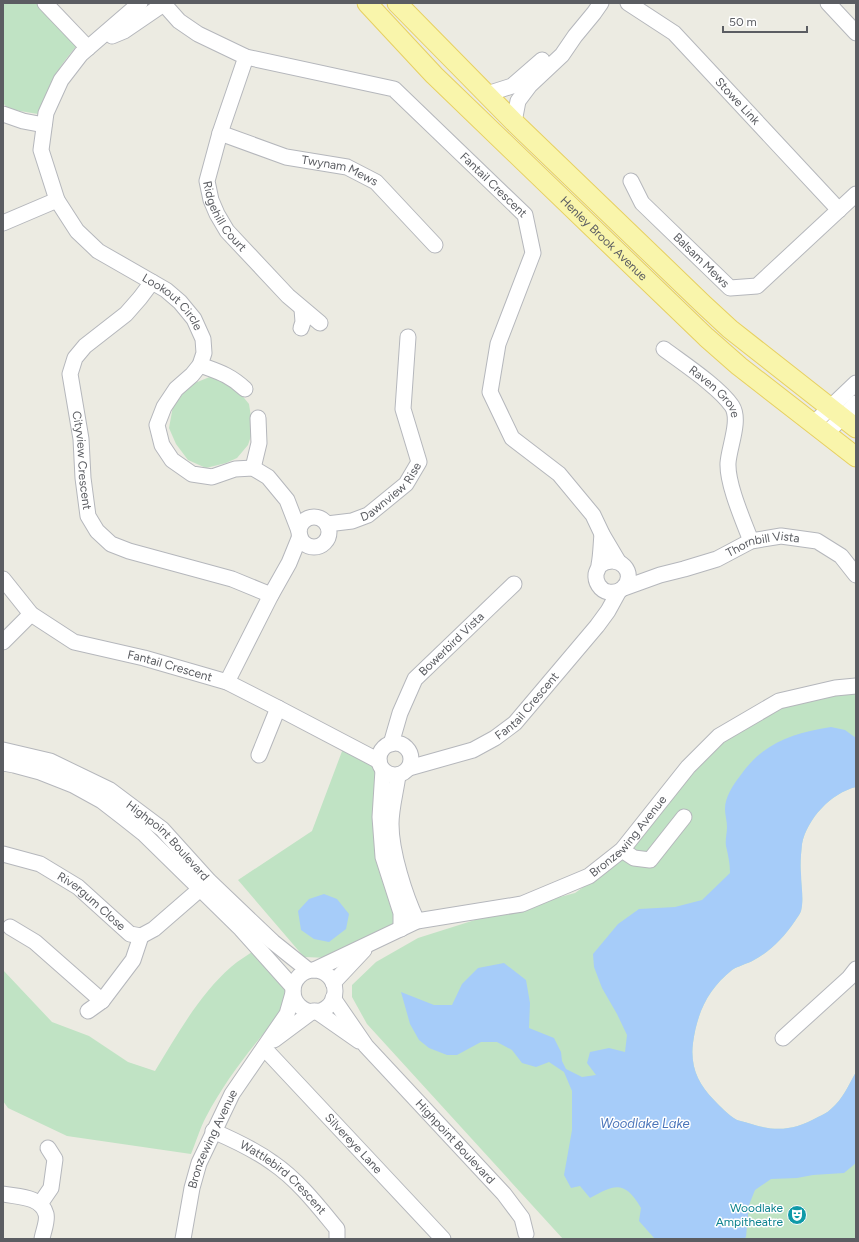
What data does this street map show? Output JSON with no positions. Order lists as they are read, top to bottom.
{
  "streets": {
    "main road": ["Henley Brook Avenue"],
    "street": [
      "Stowe Link",
      "Twynam Mews",
      "Fantail Crescent",
      "Ridgehill Court",
      "Balsam Mews",
      "Lookout Circle",
      "Raven Grove",
      "Cityview Crescent",
      "Dawnview Rise",
      "Thornbill Vista",
      "Bowerbird Vista",
      "Bronzewing Avenue",
      "Highpoint Boulevard",
      "Rivergum Close",
      "Silvereye Lane",
      "Wattlebird Crescent"
    ]
  },
  "crossings": [
    ["Stowe Link", "Balsam Mews"],
    ["Twynam Mews", "Ridgehill Court"],
    ["Fantail Crescent", "Ridgehill Court"],
    ["Fantail Crescent", "Lookout Circle"],
    ["Fantail Crescent", "Thornbill Vista"],
    ["Fantail Crescent", "Bowerbird Vista"],
    ["Lookout Circle", "Cityview Crescent"],
    ["Raven Grove", "Thornbill Vista"],
    ["Bronzewing Avenue", "Highpoint Boulevard"],
    ["Bronzewing Avenue", "Silvereye Lane"],
    ["Bronzewing Avenue", "Wattlebird Crescent"]
  ],
  "water": ["Woodlake Lake"],
  "places": {
    "theatre": ["Woodlake Ampitheatre"]
  },
  "scale_bar": "50 m"
}
